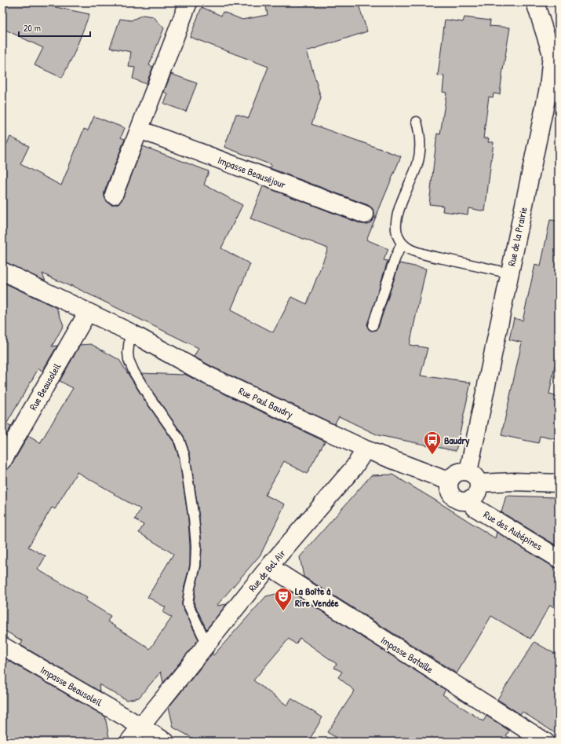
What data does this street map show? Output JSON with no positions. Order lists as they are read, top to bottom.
{
  "streets": {
    "street": [
      "Impasse Beauséjour",
      "Rue de la Prairie",
      "Rue Beausoleil",
      "Rue Paul Baudry",
      "Rue des Aubépines",
      "Rue de Bel Air",
      "Impasse Bataille",
      "Impasse Beausoleil"
    ]
  },
  "crossings": [
    ["Rue de la Prairie", "Rue Paul Baudry"],
    ["Rue de la Prairie", "Rue des Aubépines"],
    ["Rue Beausoleil", "Rue Paul Baudry"],
    ["Rue Paul Baudry", "Rue des Aubépines"],
    ["Rue Paul Baudry", "Rue de Bel Air"],
    ["Rue de Bel Air", "Impasse Bataille"],
    ["Rue de Bel Air", "Impasse Beausoleil"]
  ],
  "places": {
    "bus stop": ["Baudry"],
    "theatre": ["La Boîte à Rire Vendée"]
  },
  "scale_bar": "20 m"
}
